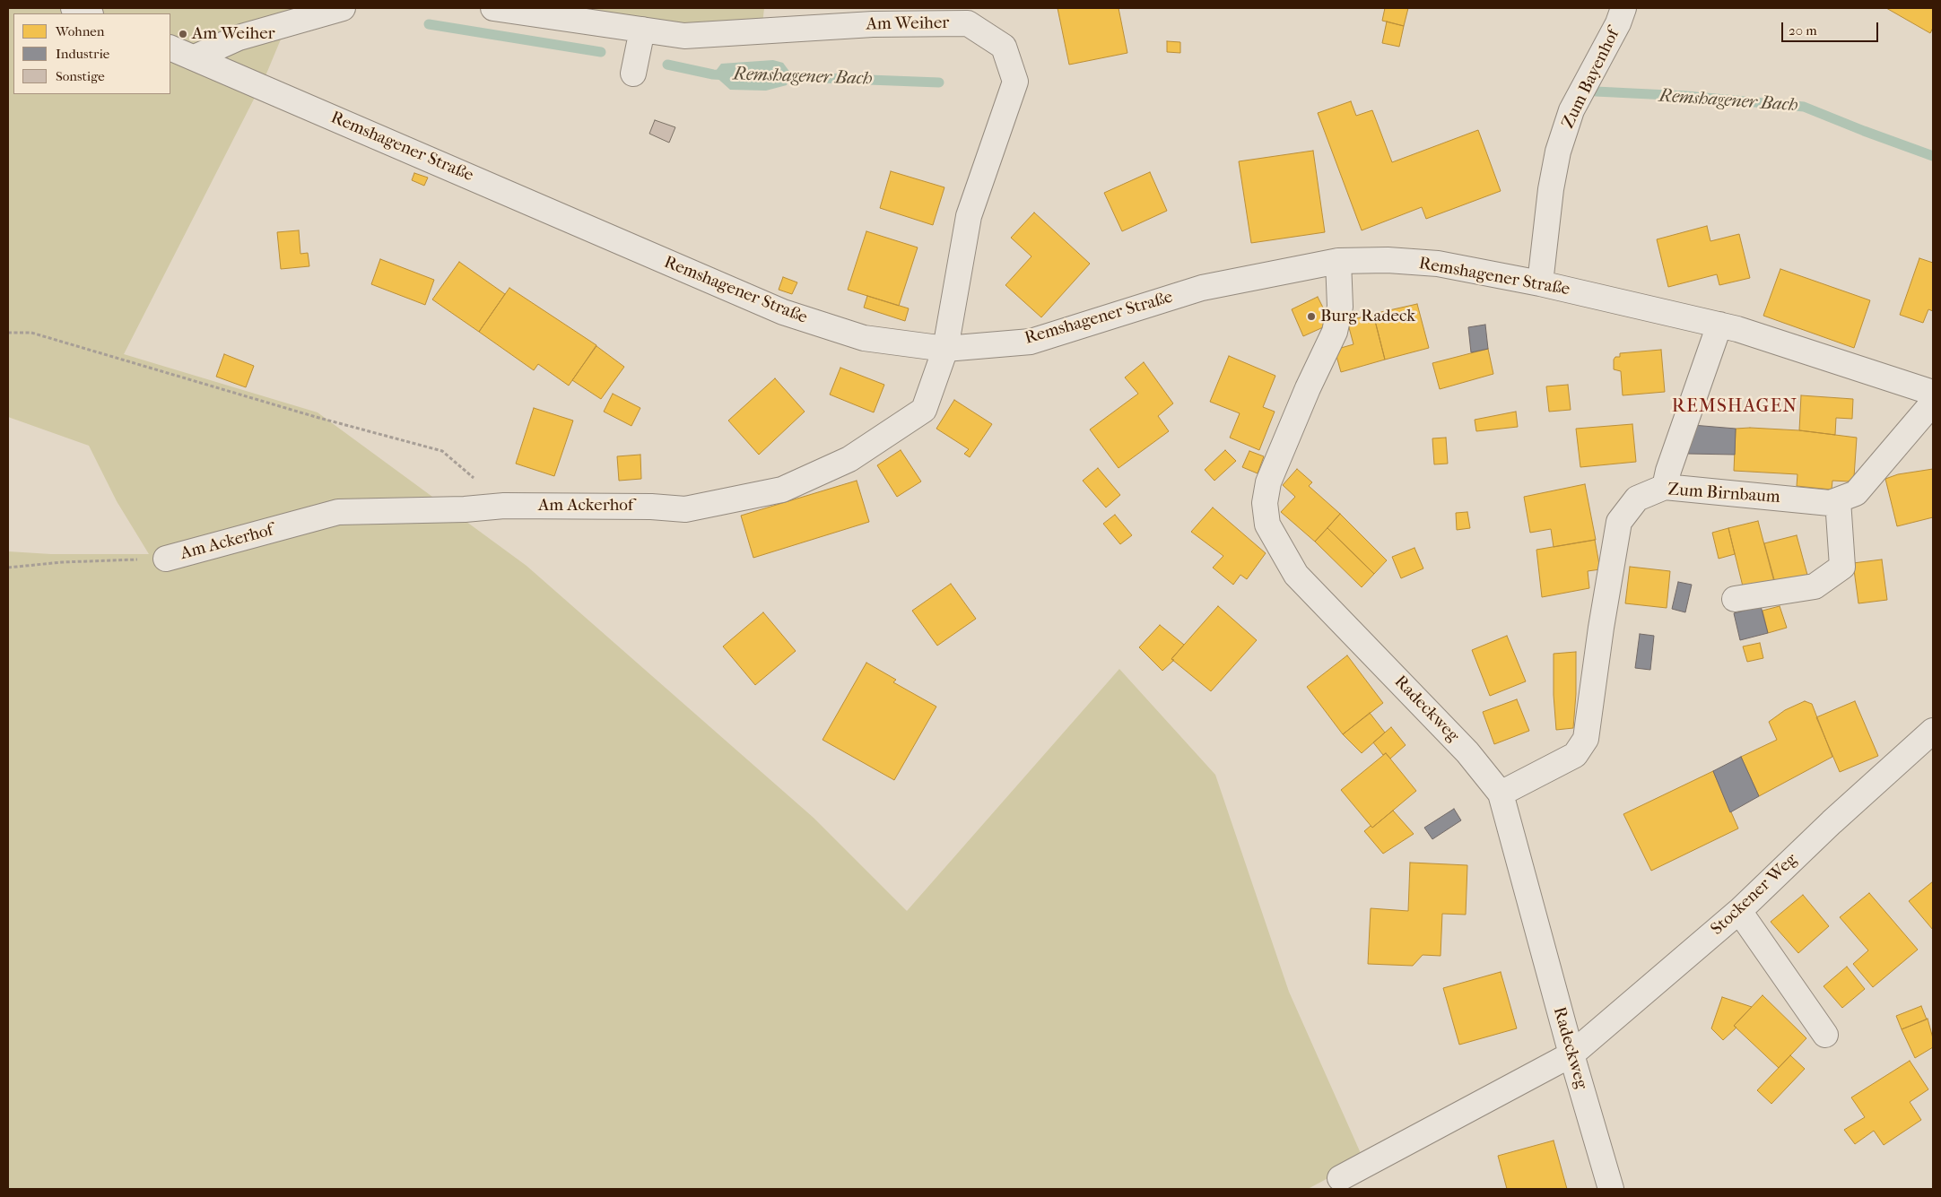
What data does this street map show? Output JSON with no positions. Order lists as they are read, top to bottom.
{
  "streets": {
    "street": [
      "Am Weiher",
      "Zum Bayenhof",
      "Remshagener Straße",
      "Zum Birnbaum",
      "Am Ackerhof",
      "Radeckweg",
      "Stockener Weg"
    ]
  },
  "crossings": [
    ["Am Weiher", "Remshagener Straße"],
    ["Am Weiher", "Am Ackerhof"],
    ["Zum Bayenhof", "Remshagener Straße"],
    ["Remshagener Straße", "Am Ackerhof"],
    ["Remshagener Straße", "Radeckweg"],
    ["Zum Birnbaum", "Radeckweg"],
    ["Radeckweg", "Stockener Weg"]
  ],
  "districts": ["REMSHAGEN"],
  "water": ["Remshagener Bach"],
  "places": ["Am Weiher", "Burg Radeck"],
  "legend": ["Wohnen", "Industrie", "Sonstige"],
  "scale_bar": "20 m"
}
